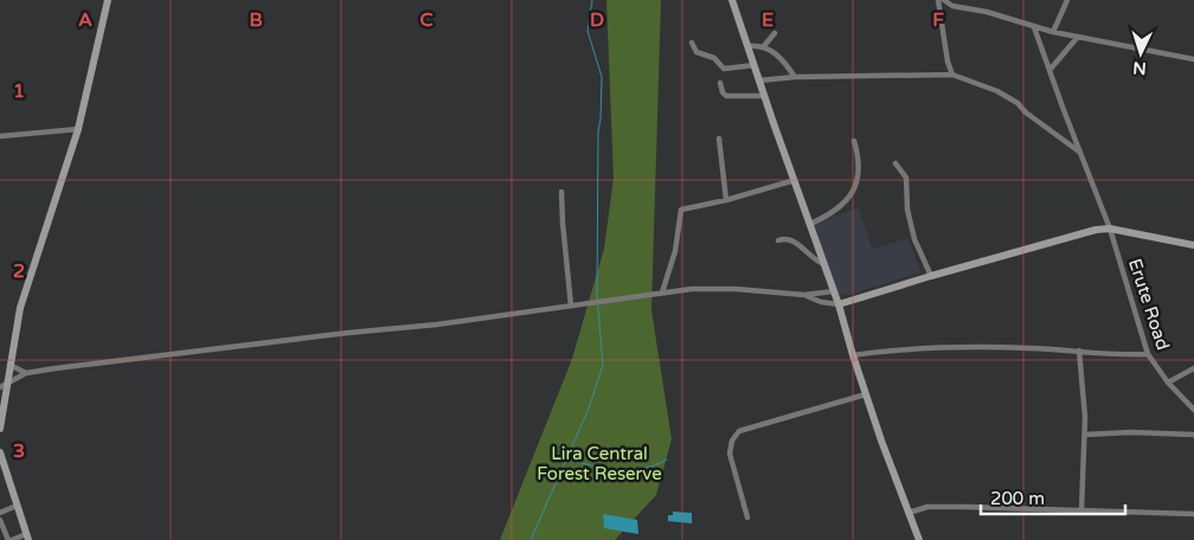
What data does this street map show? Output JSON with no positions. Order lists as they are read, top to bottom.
{
  "streets": {
    "street": ["Erute Road"]
  },
  "parks": ["Lira Central Forest Reserve"],
  "scale_bar": "200 m",
  "north": "bottom",
  "grid": {
    "columns": [
      "A",
      "B",
      "C",
      "D",
      "E",
      "F"
    ],
    "rows": ["1", "2", "3"]
  }
}
